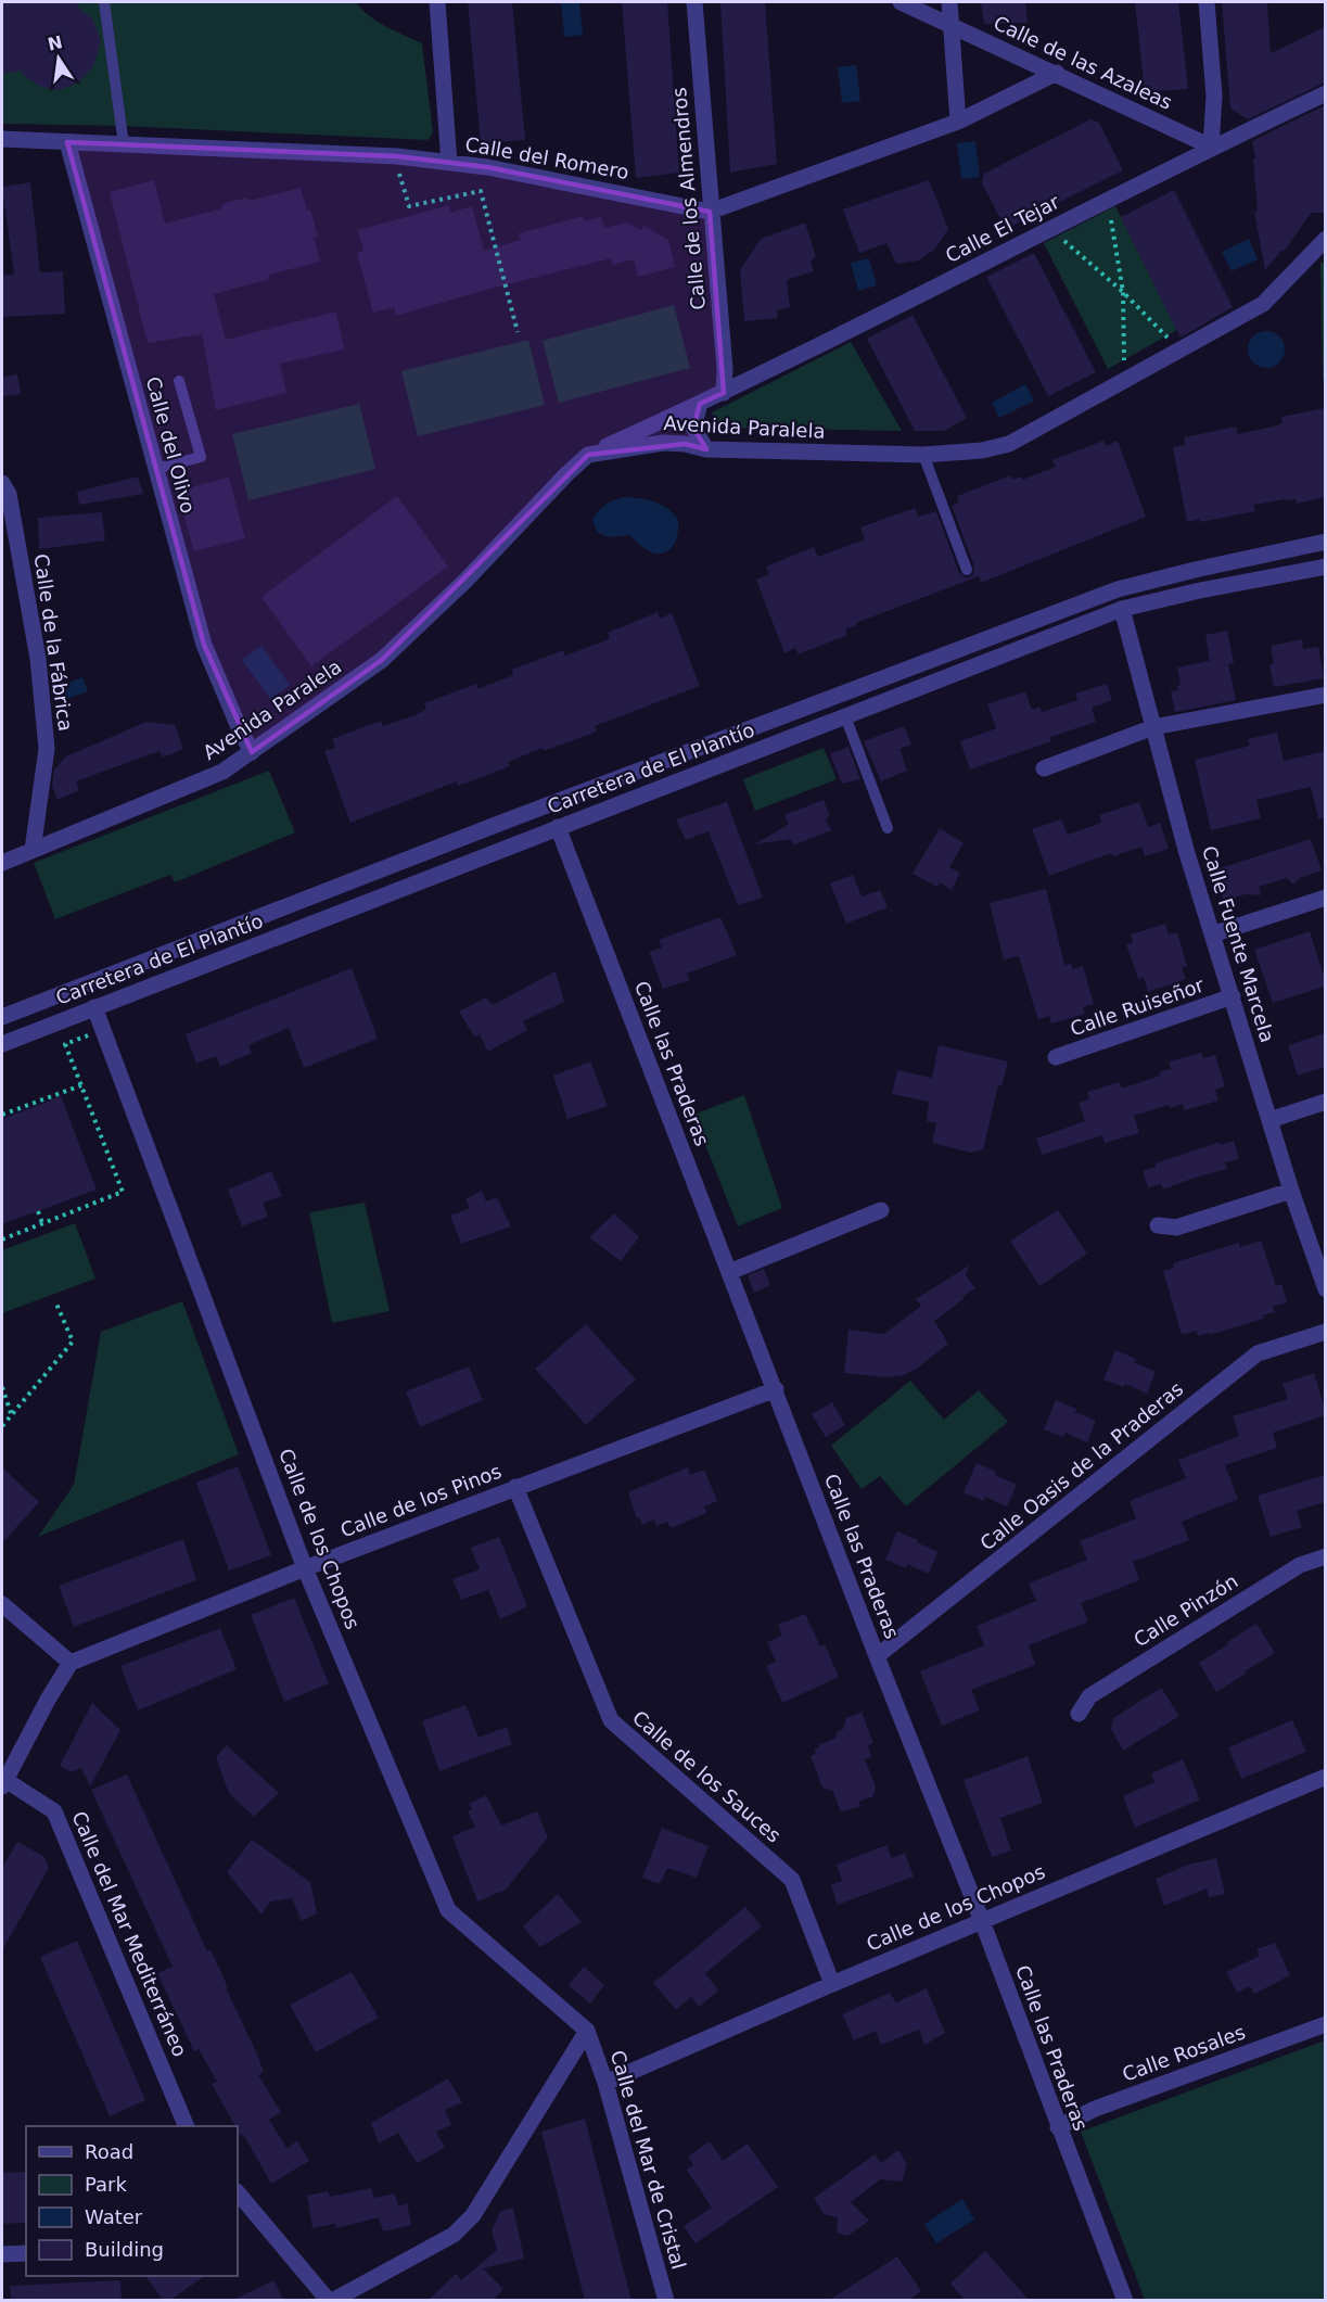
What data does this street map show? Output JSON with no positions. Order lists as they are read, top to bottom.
{
  "streets": {
    "street": [
      "Calle de las Azaleas",
      "Calle del Romero",
      "Calle de los Almendros",
      "Calle El Tejar",
      "Avenida Paralela",
      "Calle del Olivo",
      "Calle de la Fábrica",
      "Carretera de El Plantío",
      "Calle Fuente Marcela",
      "Calle Ruiseñor",
      "Calle las Praderas",
      "Calle Oasis de la Praderas",
      "Calle de los Pinos",
      "Calle de los Chopos",
      "Calle Pinzón",
      "Calle de los Sauces",
      "Calle del Mar Mediterráneo",
      "Calle Rosales",
      "Calle del Mar de Cristal"
    ]
  },
  "crossings": [
    ["Calle de las Azaleas", "Calle El Tejar"],
    ["Calle del Romero", "Calle de los Almendros"],
    ["Calle del Romero", "Calle del Olivo"],
    ["Calle de los Almendros", "Calle El Tejar"],
    ["Calle El Tejar", "Avenida Paralela"],
    ["Avenida Paralela", "Calle del Olivo"],
    ["Avenida Paralela", "Calle de la Fábrica"],
    ["Carretera de El Plantío", "Calle Fuente Marcela"],
    ["Carretera de El Plantío", "Calle las Praderas"],
    ["Carretera de El Plantío", "Calle de los Chopos"],
    ["Calle Fuente Marcela", "Calle Ruiseñor"],
    ["Calle las Praderas", "Calle Oasis de la Praderas"],
    ["Calle las Praderas", "Calle de los Pinos"],
    ["Calle las Praderas", "Calle de los Chopos"],
    ["Calle las Praderas", "Calle Rosales"],
    ["Calle de los Pinos", "Calle de los Chopos"],
    ["Calle de los Pinos", "Calle de los Sauces"],
    ["Calle de los Chopos", "Calle de los Sauces"],
    ["Calle de los Chopos", "Calle del Mar de Cristal"]
  ],
  "legend": [
    "Road",
    "Park",
    "Water",
    "Building"
  ],
  "north": "top"
}
